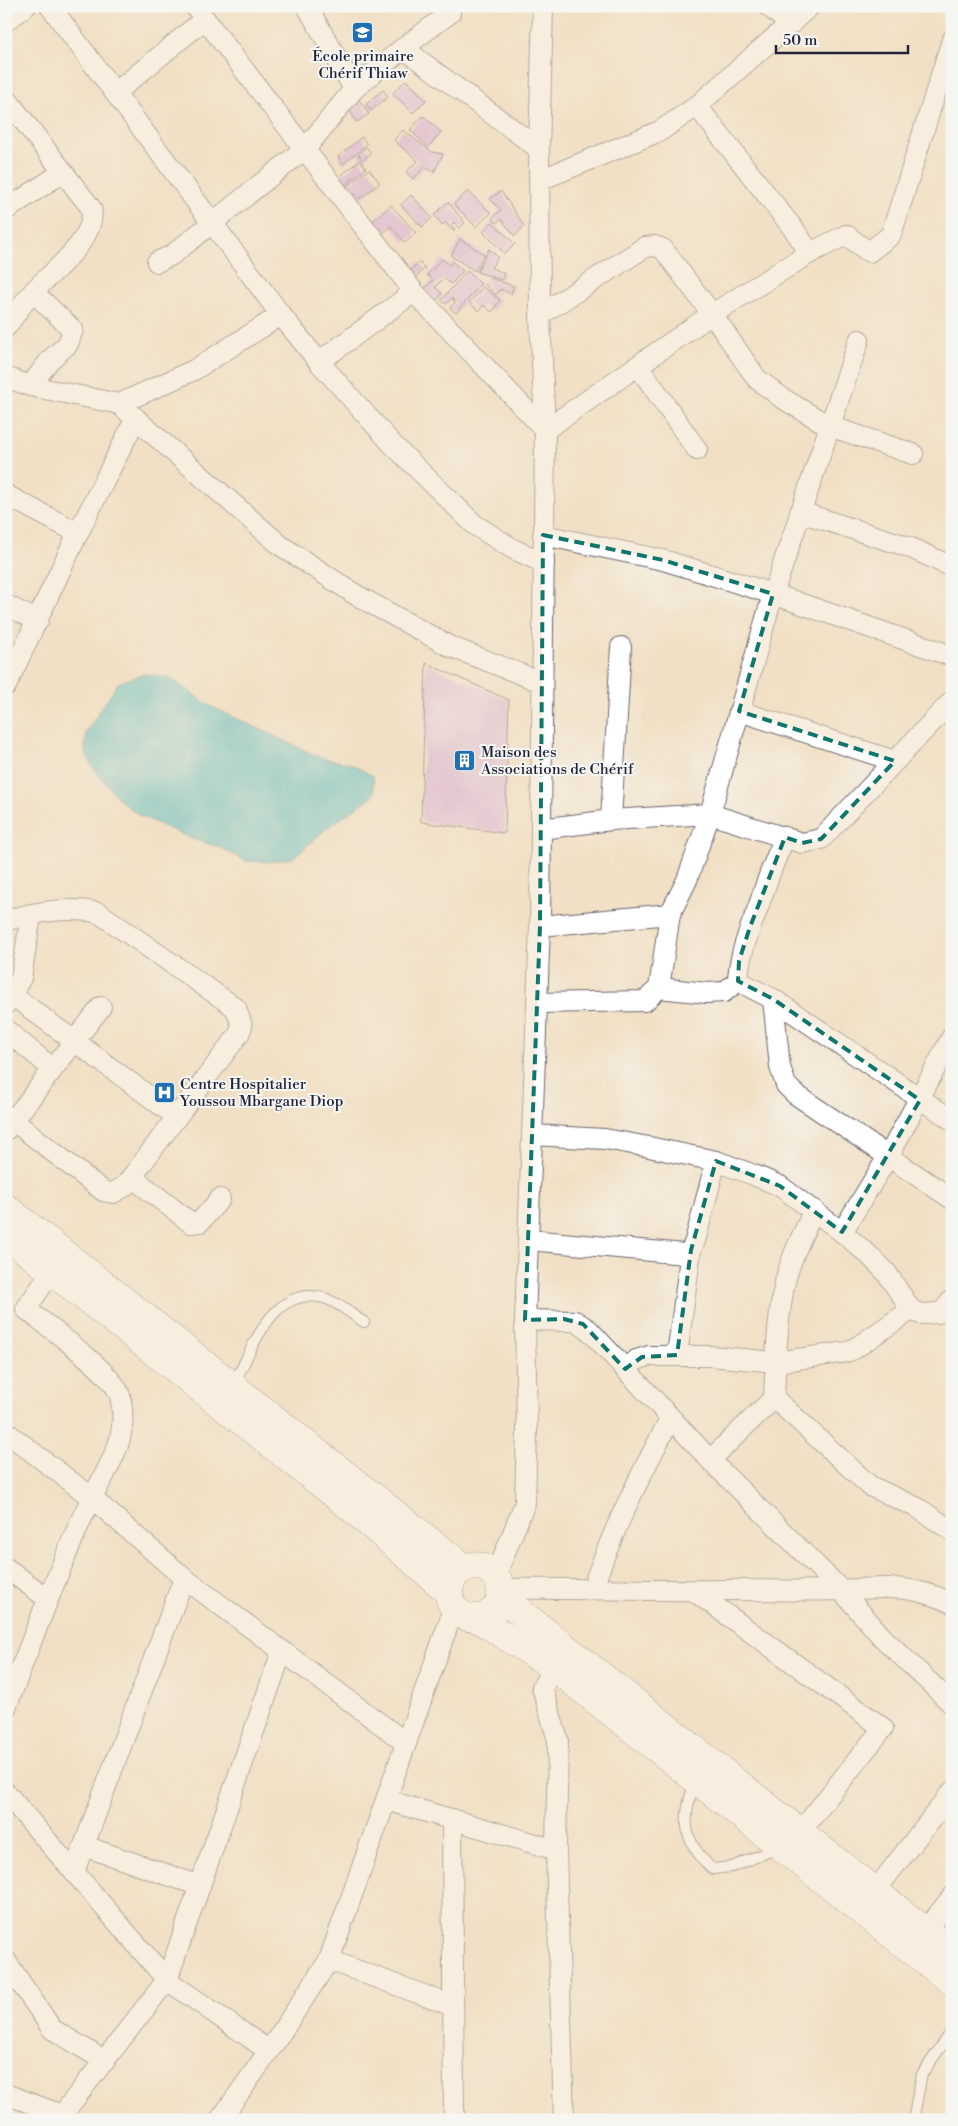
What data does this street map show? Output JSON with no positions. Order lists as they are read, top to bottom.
{
  "places": {
    "school or university": ["École primaire Chérif Thiaw"],
    "building": ["Maison des Associations de Chérif"],
    "hospital": ["Centre Hospitalier Youssou Mbargane Diop"]
  },
  "scale_bar": "50 m"
}
